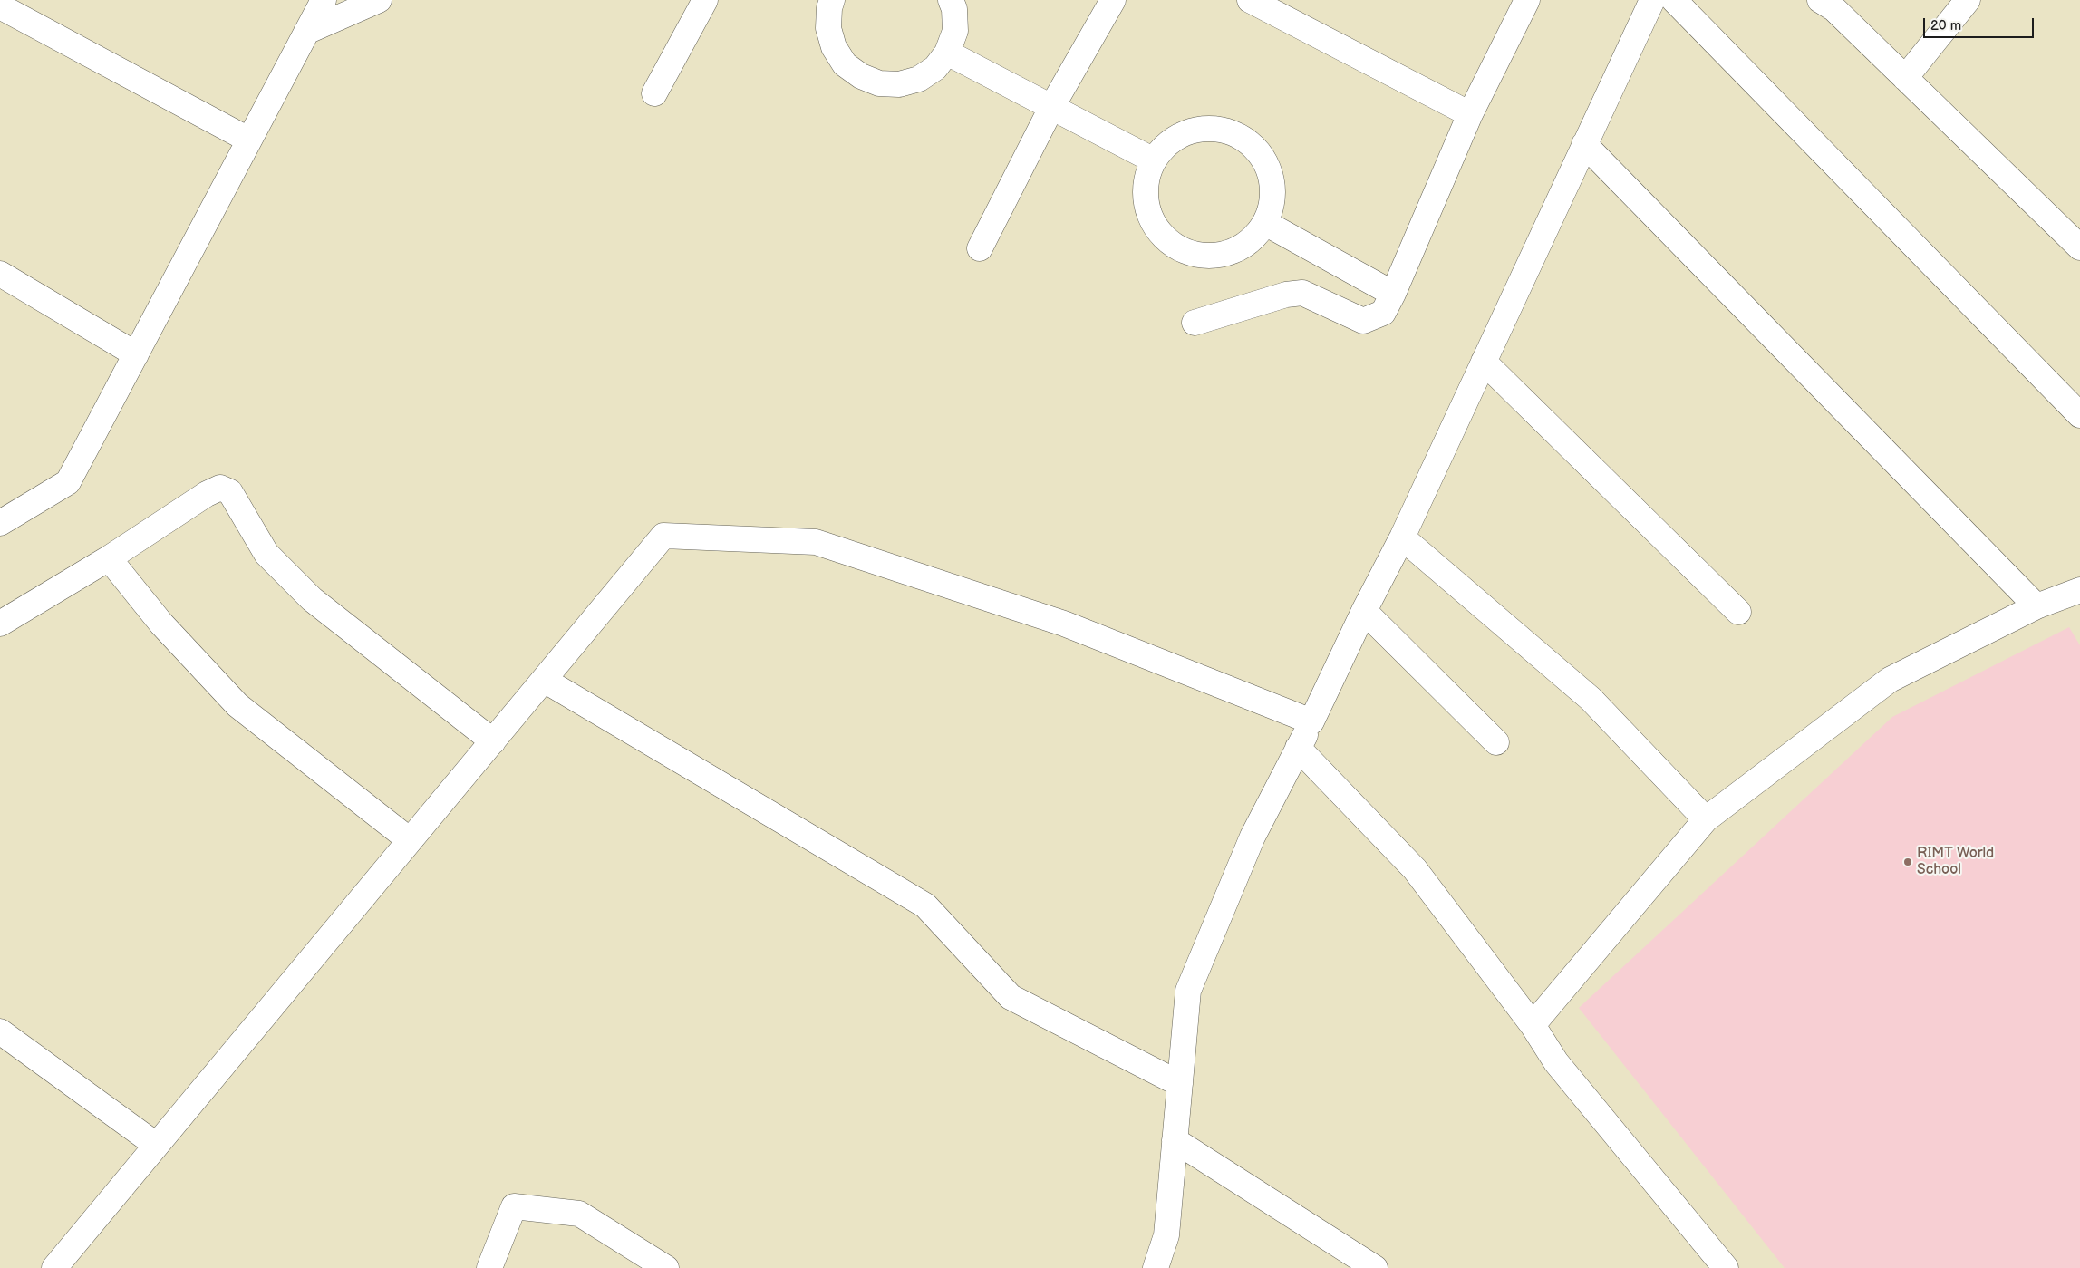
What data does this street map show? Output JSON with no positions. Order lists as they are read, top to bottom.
{
  "places": ["RIMT World School"],
  "scale_bar": "20 m"
}
